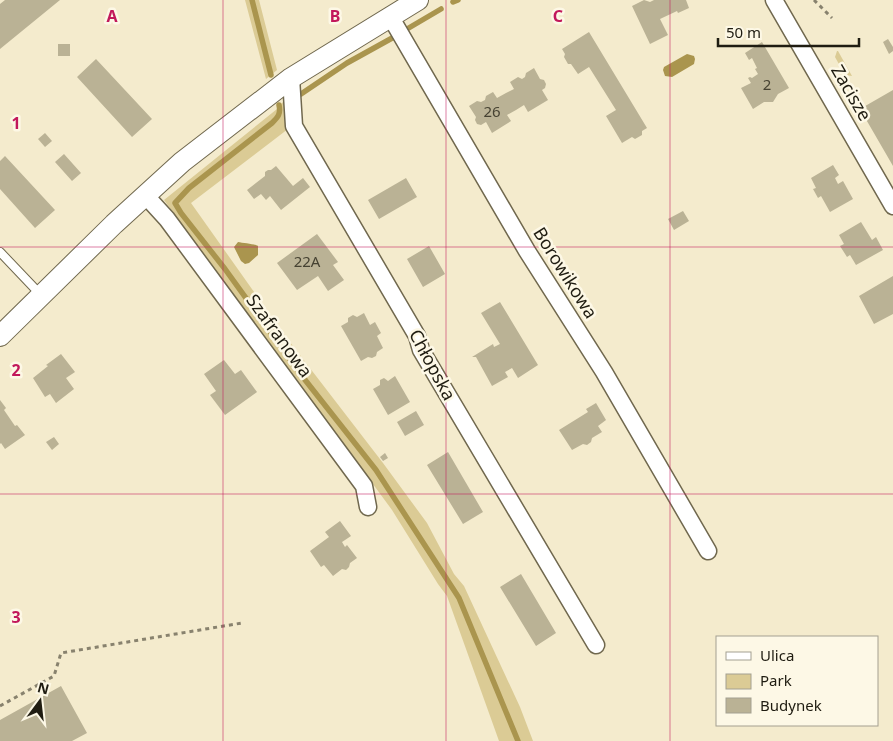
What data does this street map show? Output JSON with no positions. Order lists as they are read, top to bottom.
{
  "streets": {
    "street": [
      "Zacisze",
      "Borowikowa",
      "Szafranowa",
      "Chłopska"
    ]
  },
  "house_numbers": ["2", "26", "22A"],
  "legend": ["Ulica", "Park", "Budynek"],
  "scale_bar": "50 m",
  "north": "top",
  "grid": {
    "columns": ["A", "B", "C"],
    "rows": ["1", "2", "3"]
  }
}
